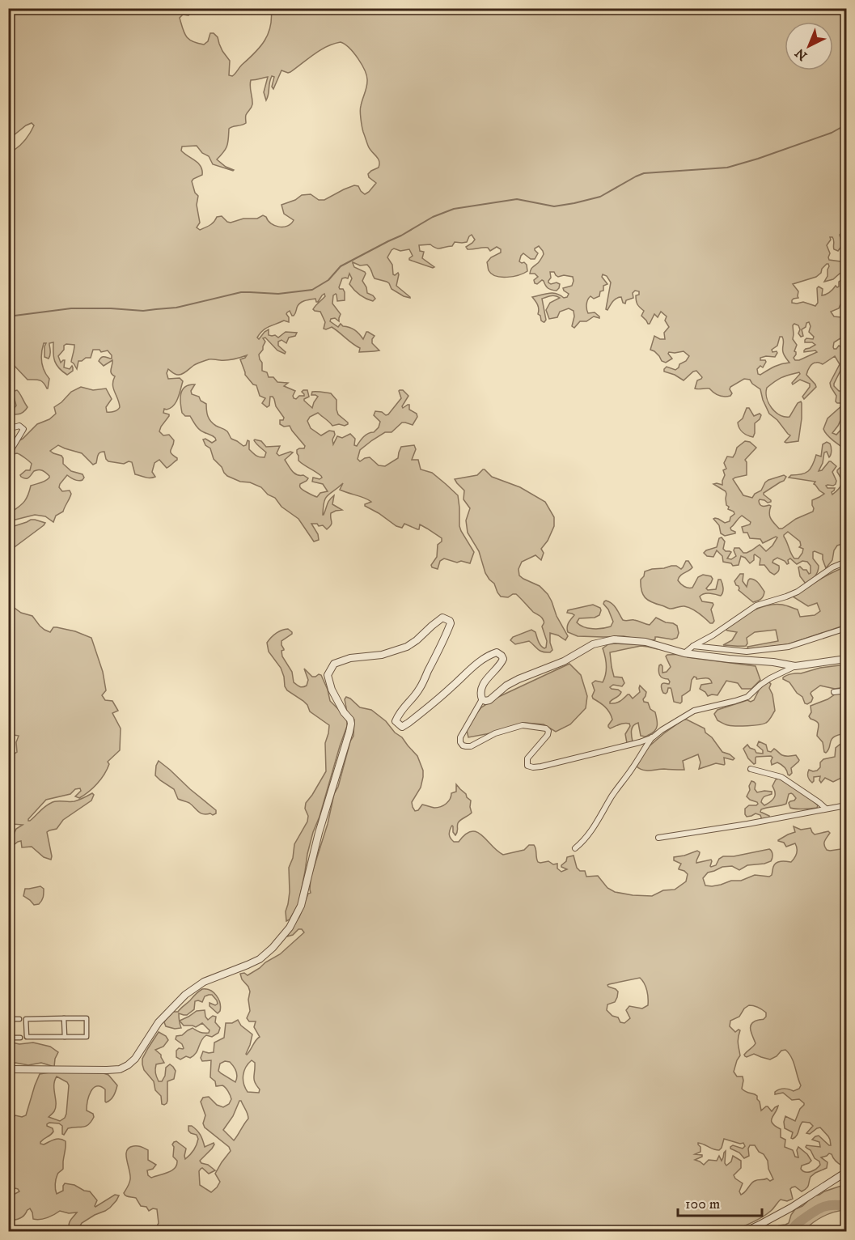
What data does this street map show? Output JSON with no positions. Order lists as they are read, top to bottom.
{
  "scale_bar": "100 m",
  "north": "bottom left"
}
